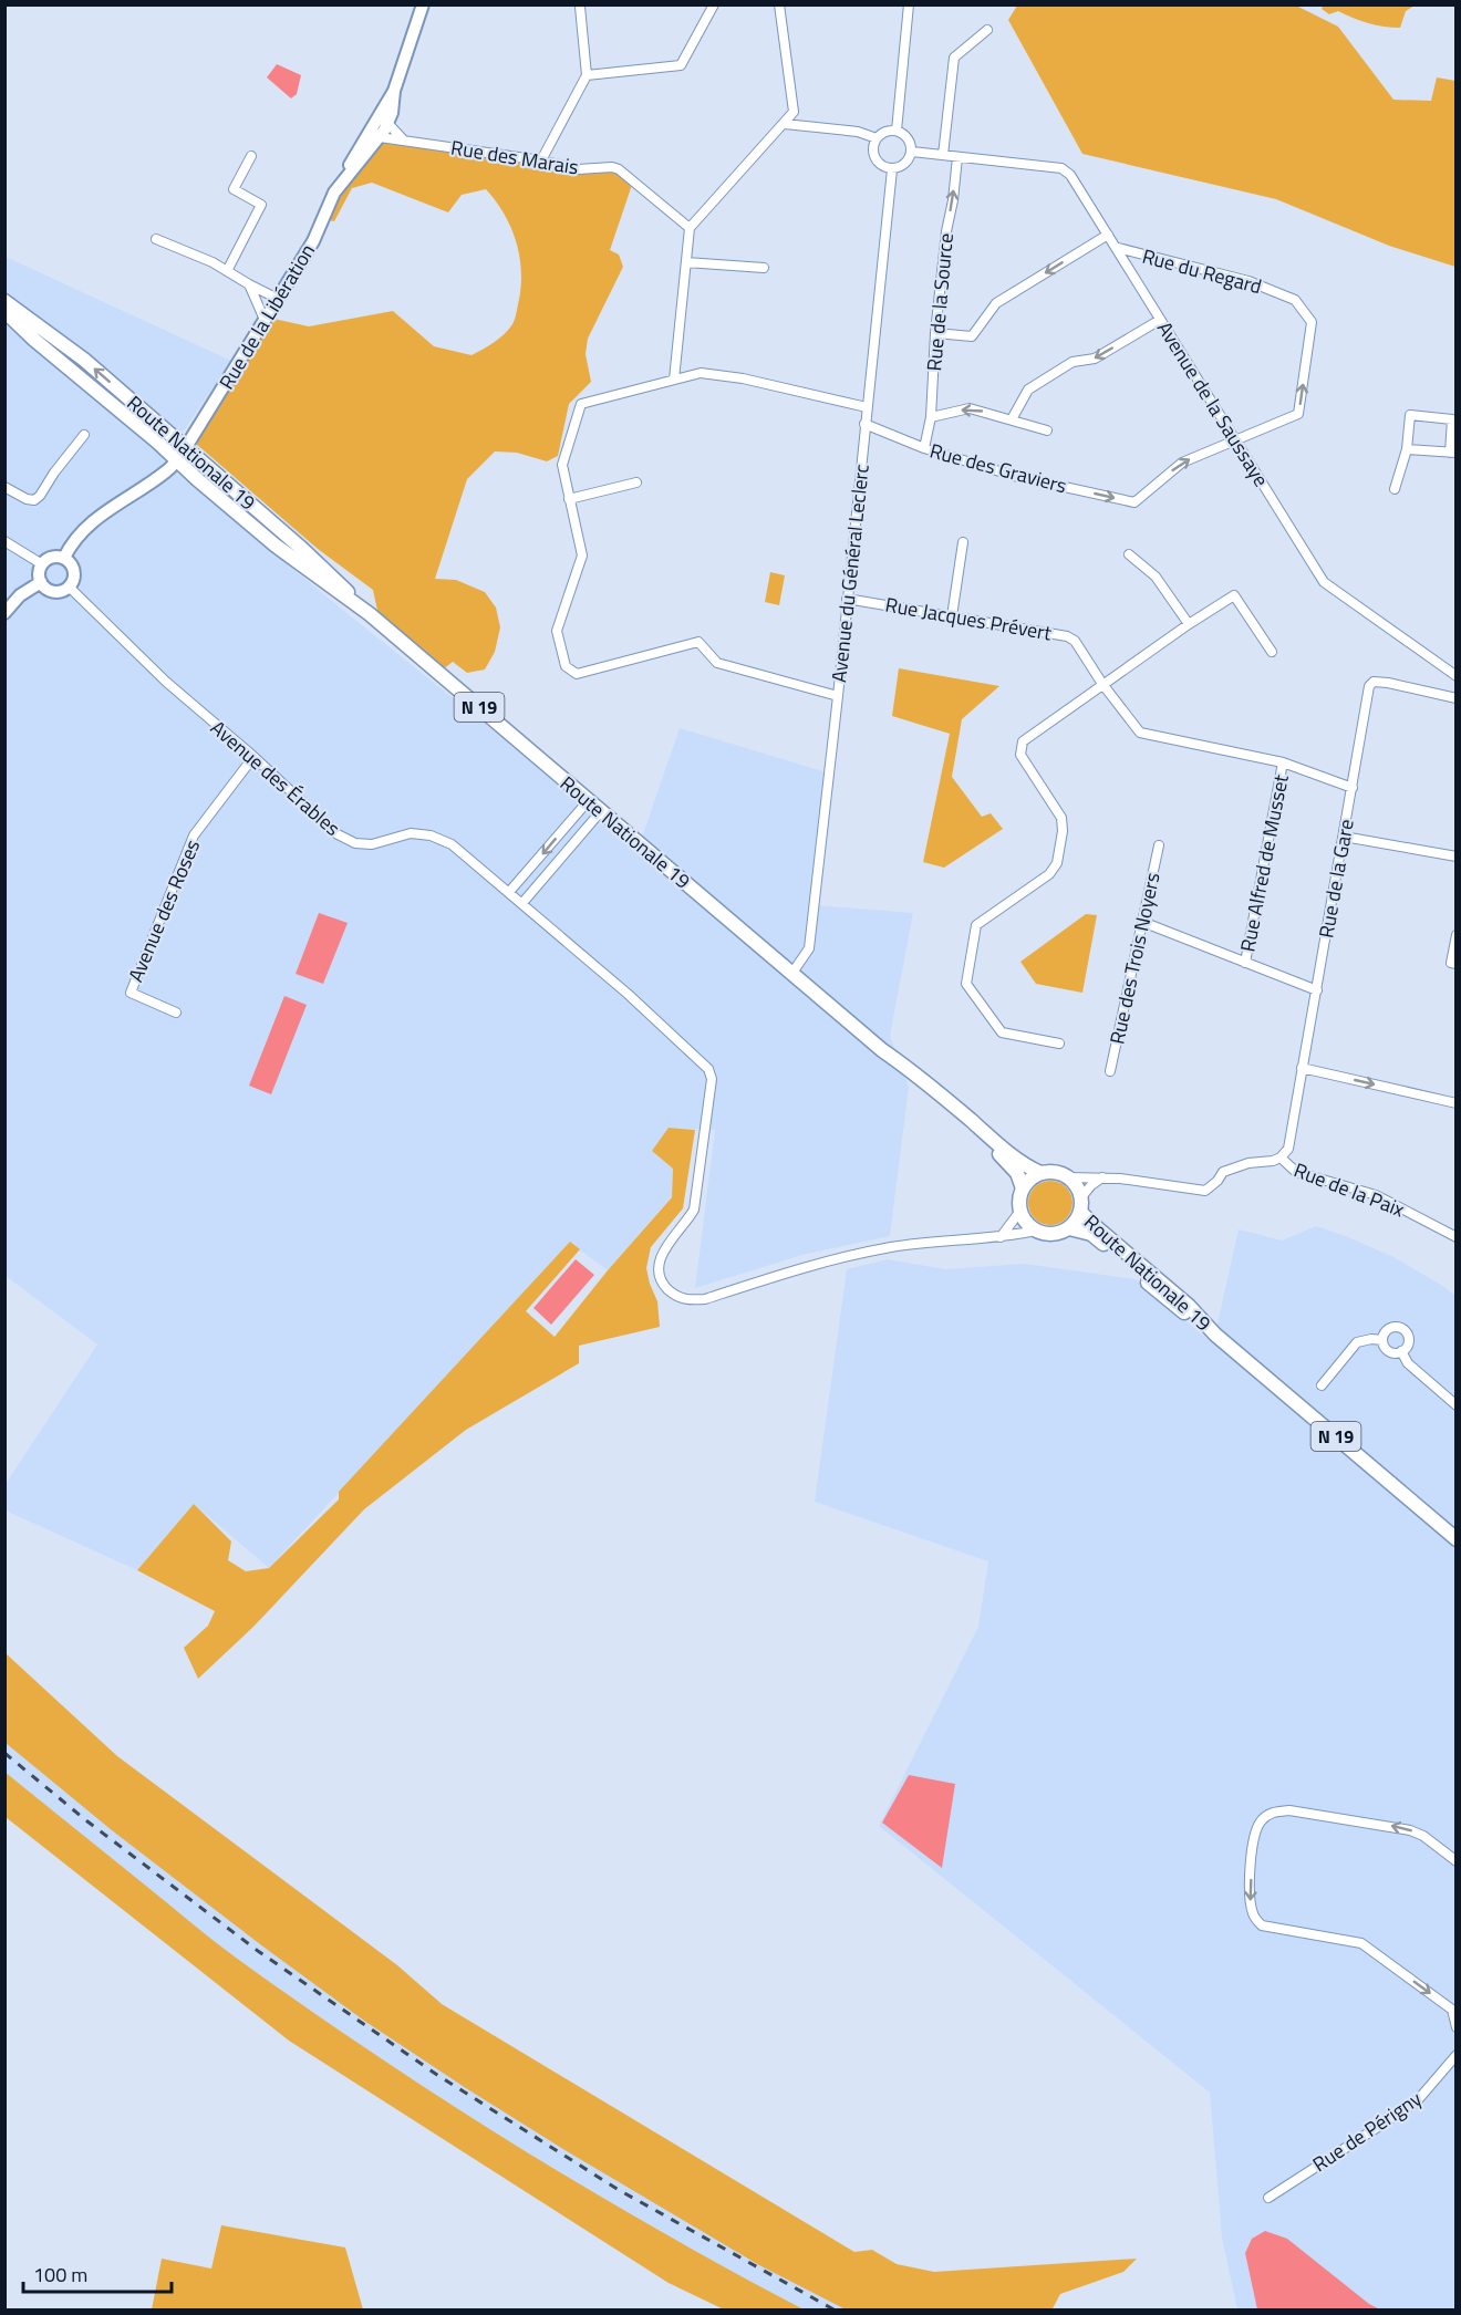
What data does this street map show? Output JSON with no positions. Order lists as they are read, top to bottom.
{
  "streets": {
    "main road": ["Route Nationale 19", "N 19"],
    "street": [
      "Rue des Marais",
      "Rue du Regard",
      "Rue de la Source",
      "Rue de la Libération",
      "Avenue de la Saussaye",
      "Rue des Graviers",
      "Avenue du Général Leclerc",
      "Rue Jacques Prévert",
      "Avenue des Érables",
      "Rue Alfred de Musset",
      "Rue de la Gare",
      "Avenue des Roses",
      "Rue des Trois Noyers",
      "Rue de la Paix",
      "Rue de Périgny"
    ]
  },
  "crossings": [
    ["Rue des Marais", "Rue de la Libération"],
    ["Rue du Regard", "Avenue de la Saussaye"],
    ["Rue du Regard", "Rue des Graviers"],
    ["Rue de la Source", "Avenue de la Saussaye"],
    ["Rue de la Source", "Rue des Graviers"],
    ["Rue de la Libération", "Route Nationale 19"],
    ["Rue de la Libération", "Avenue des Érables"],
    ["Route Nationale 19", "Avenue du Général Leclerc"],
    ["Route Nationale 19", "Avenue des Érables"],
    ["Rue des Graviers", "Avenue du Général Leclerc"],
    ["Avenue du Général Leclerc", "Rue Jacques Prévert"],
    ["Rue Jacques Prévert", "Rue Alfred de Musset"],
    ["Rue Jacques Prévert", "Rue de la Gare"],
    ["Avenue des Érables", "Avenue des Roses"],
    ["Rue de la Gare", "Rue de la Paix"]
  ],
  "one_way": ["Rue de la Source"],
  "scale_bar": "100 m"
}
